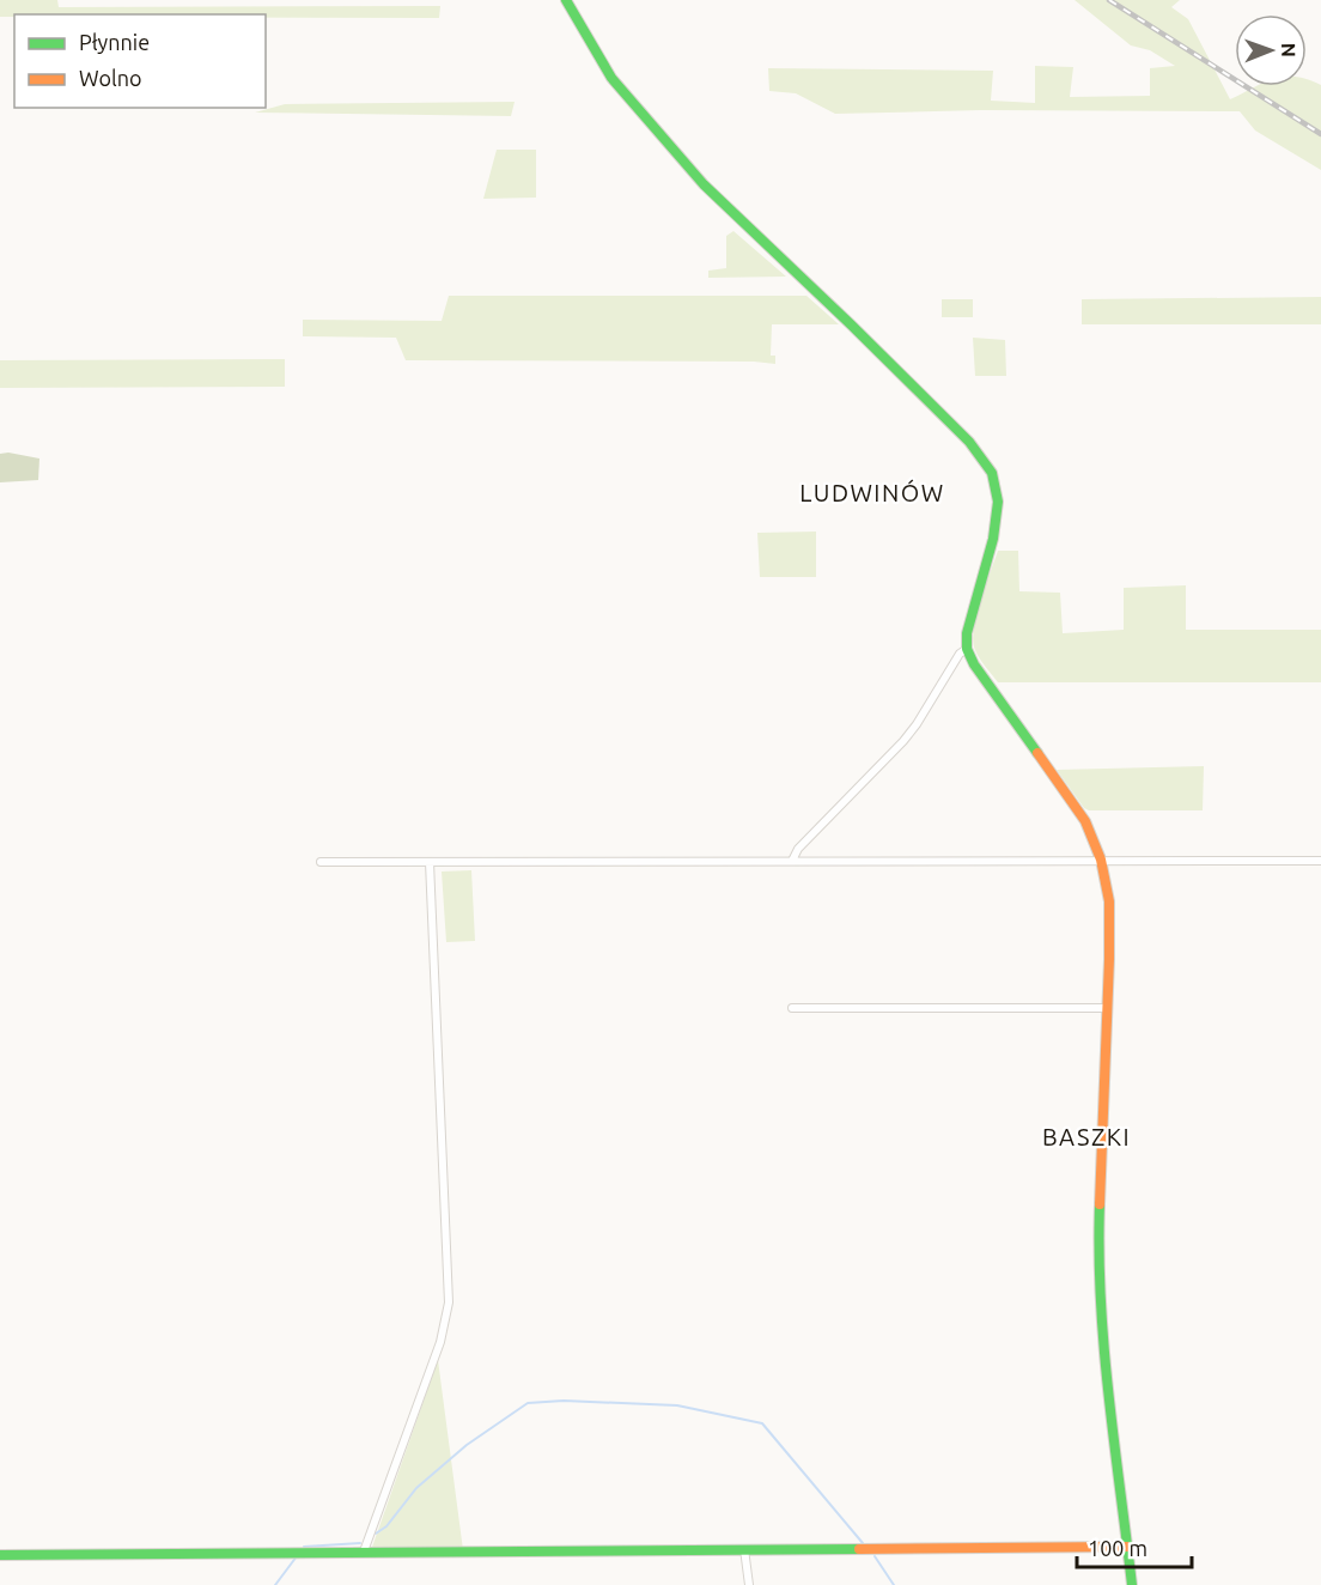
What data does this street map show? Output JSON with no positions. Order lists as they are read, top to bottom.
{
  "districts": ["LUDWINÓW", "BASZKI"],
  "legend": ["Płynnie", "Wolno"],
  "scale_bar": "100 m",
  "north": "right"
}
